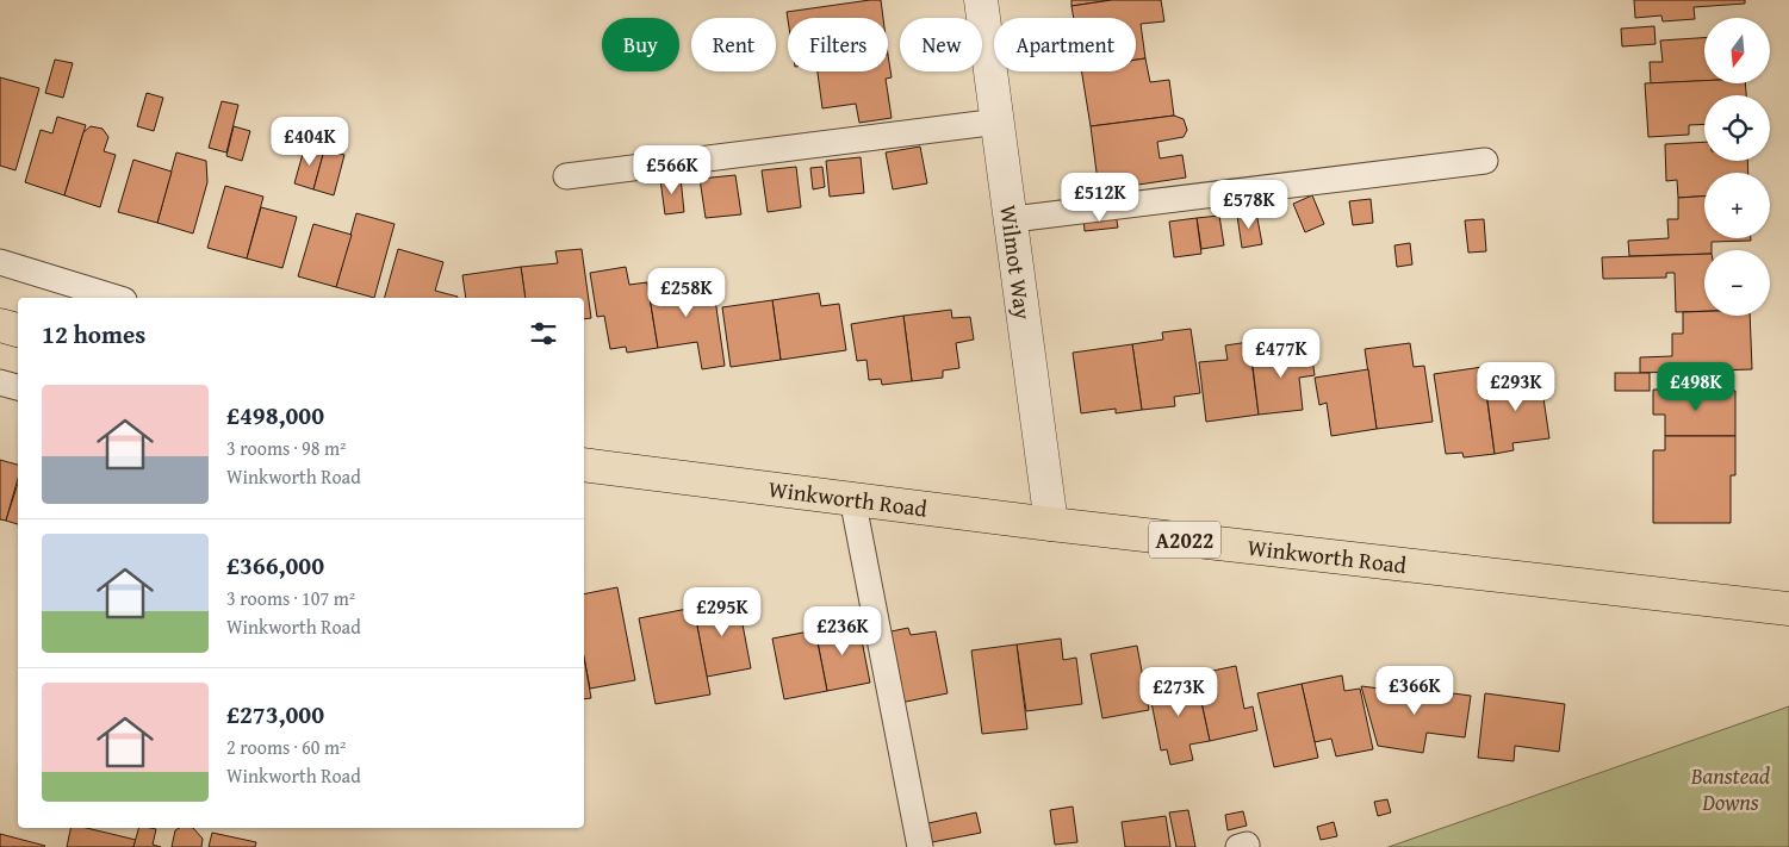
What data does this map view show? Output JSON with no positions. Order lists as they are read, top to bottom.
{
  "streets": {
    "main road": ["Winkworth Road", "A2022"],
    "street": ["Wilmot Way"]
  },
  "crossings": [
    ["Wilmot Way", "Winkworth Road"]
  ],
  "parks": ["Banstead Downs"],
  "north": "bottom",
  "page": {
    "map_buttons": ["+", "−"],
    "chip": [
      "Buy",
      "Rent",
      "Filters",
      "New",
      "Apartment"
    ],
    "price": [
      "£404K",
      "£566K",
      "£512K",
      "£578K",
      "£258K",
      "£477K",
      "£293K",
      "£498K",
      "£295K",
      "£236K",
      "£366K",
      "£273K"
    ],
    "heading": "12 homes",
    "list": [
      {
        "name": "£498,000",
        "note": "3 rooms · 98 m² · Winkworth Road"
      },
      {
        "name": "£366,000",
        "note": "3 rooms · 107 m² · Winkworth Road"
      },
      {
        "name": "£273,000",
        "note": "2 rooms · 60 m² · Winkworth Road"
      }
    ]
  }
}
